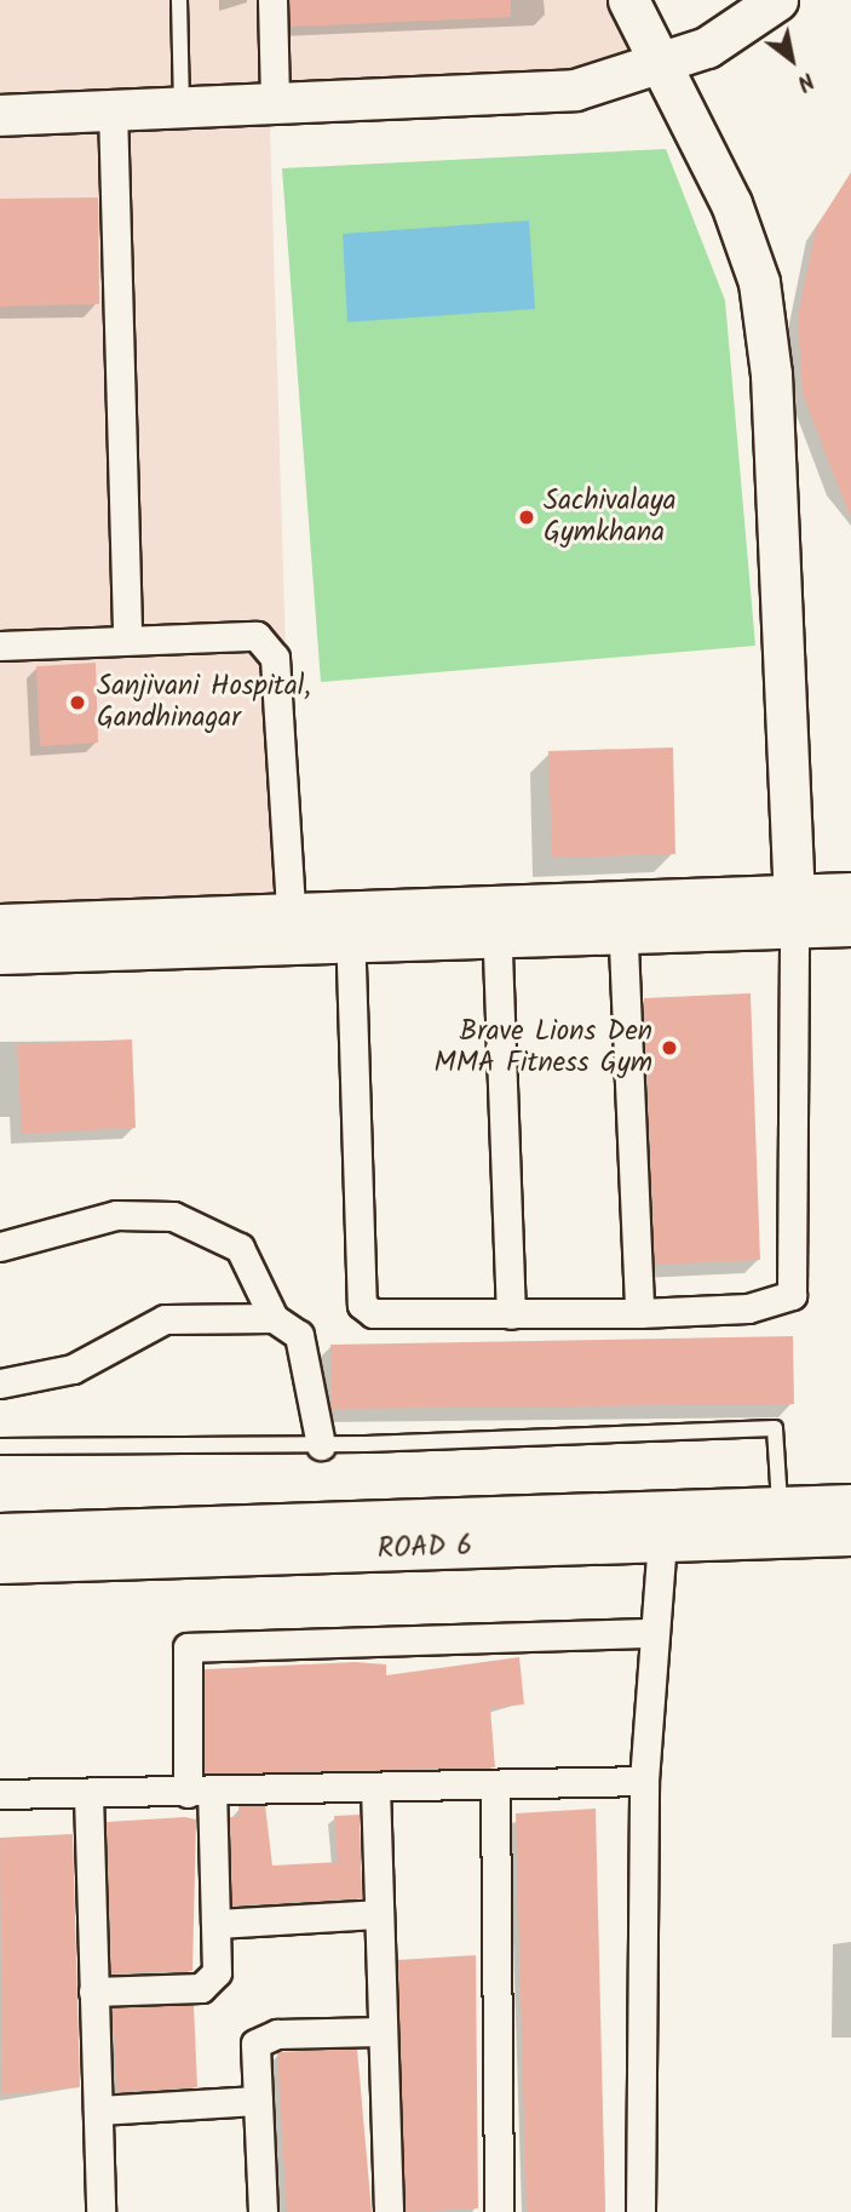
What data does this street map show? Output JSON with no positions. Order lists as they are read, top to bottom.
{
  "streets": {
    "street": ["ROAD 6"]
  },
  "places": ["Sachivalaya Gymkhana", "Sanjivani Hospital, Gandhinagar", "Brave Lions Den MMA Fitness Gym"],
  "north": "bottom right"
}
